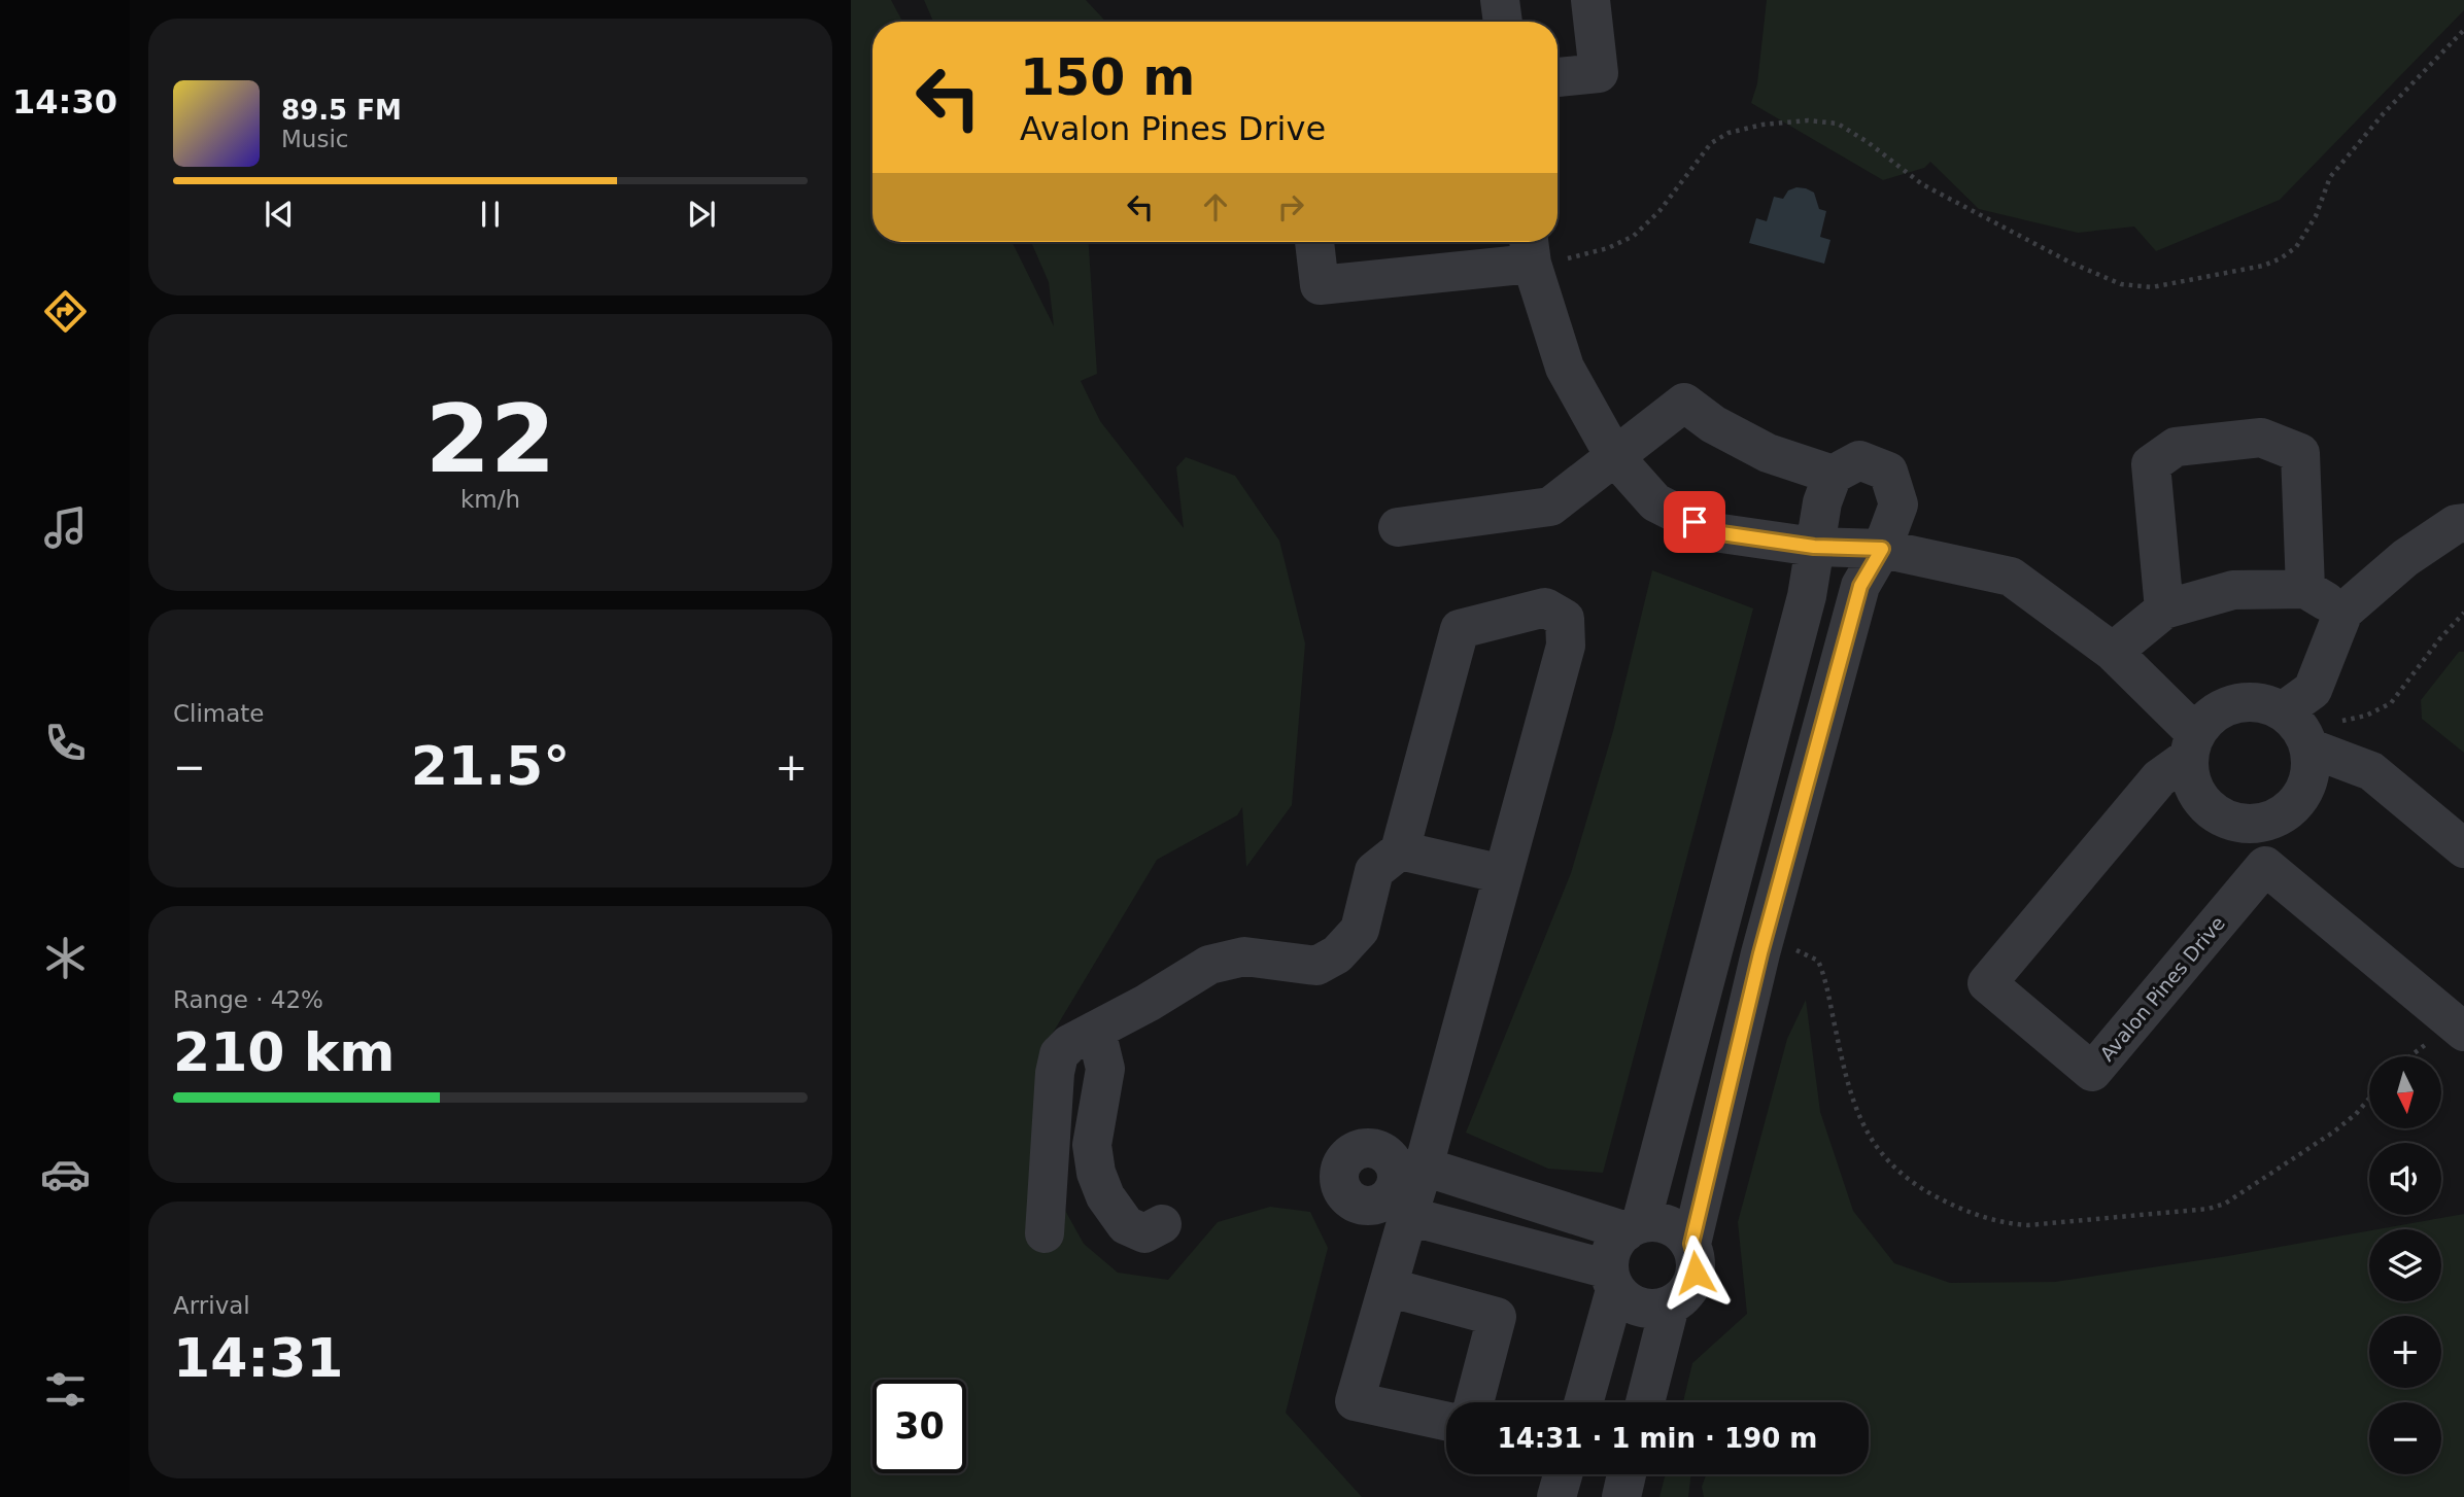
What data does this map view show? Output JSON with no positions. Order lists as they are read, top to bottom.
{
  "streets": {
    "street": ["Avalon Pines Drive"]
  },
  "north": "bottom",
  "page": {
    "tabs": "14:30",
    "turn": ["150 m", "Avalon Pines Drive"],
    "song": ["89.5 FM", "Music"],
    "tile": [
      ["22", "km/h"],
      "Climate",
      ["Range · 42%", "210 km"],
      ["Arrival", "14:31"]
    ],
    "heat": ["−", "21.5°", "+"],
    "map_buttons": ["+", "−"],
    "limit": "30",
    "trip": "14:31 · 1 min · 190 m"
  }
}
